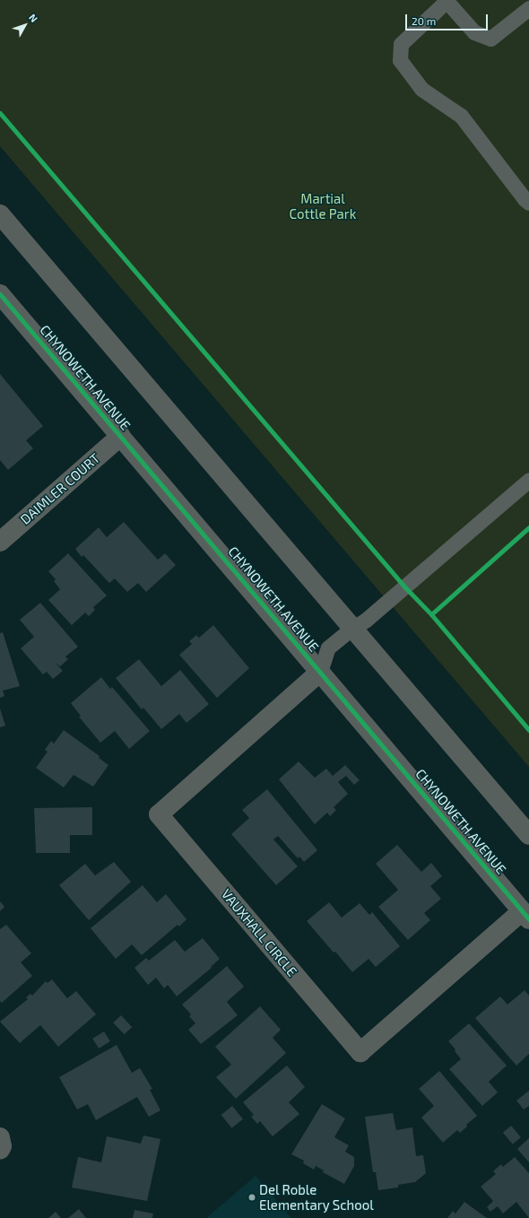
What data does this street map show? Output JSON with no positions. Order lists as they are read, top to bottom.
{
  "streets": {
    "street": ["CHYNOWETH AVENUE", "DAIMLER COURT", "VAUXHALL CIRCLE"]
  },
  "crossings": [
    ["CHYNOWETH AVENUE", "DAIMLER COURT"],
    ["CHYNOWETH AVENUE", "VAUXHALL CIRCLE"]
  ],
  "parks": ["Martial Cottle Park"],
  "places": ["Del Roble Elementary School"],
  "scale_bar": "20 m",
  "north": "top right"
}
